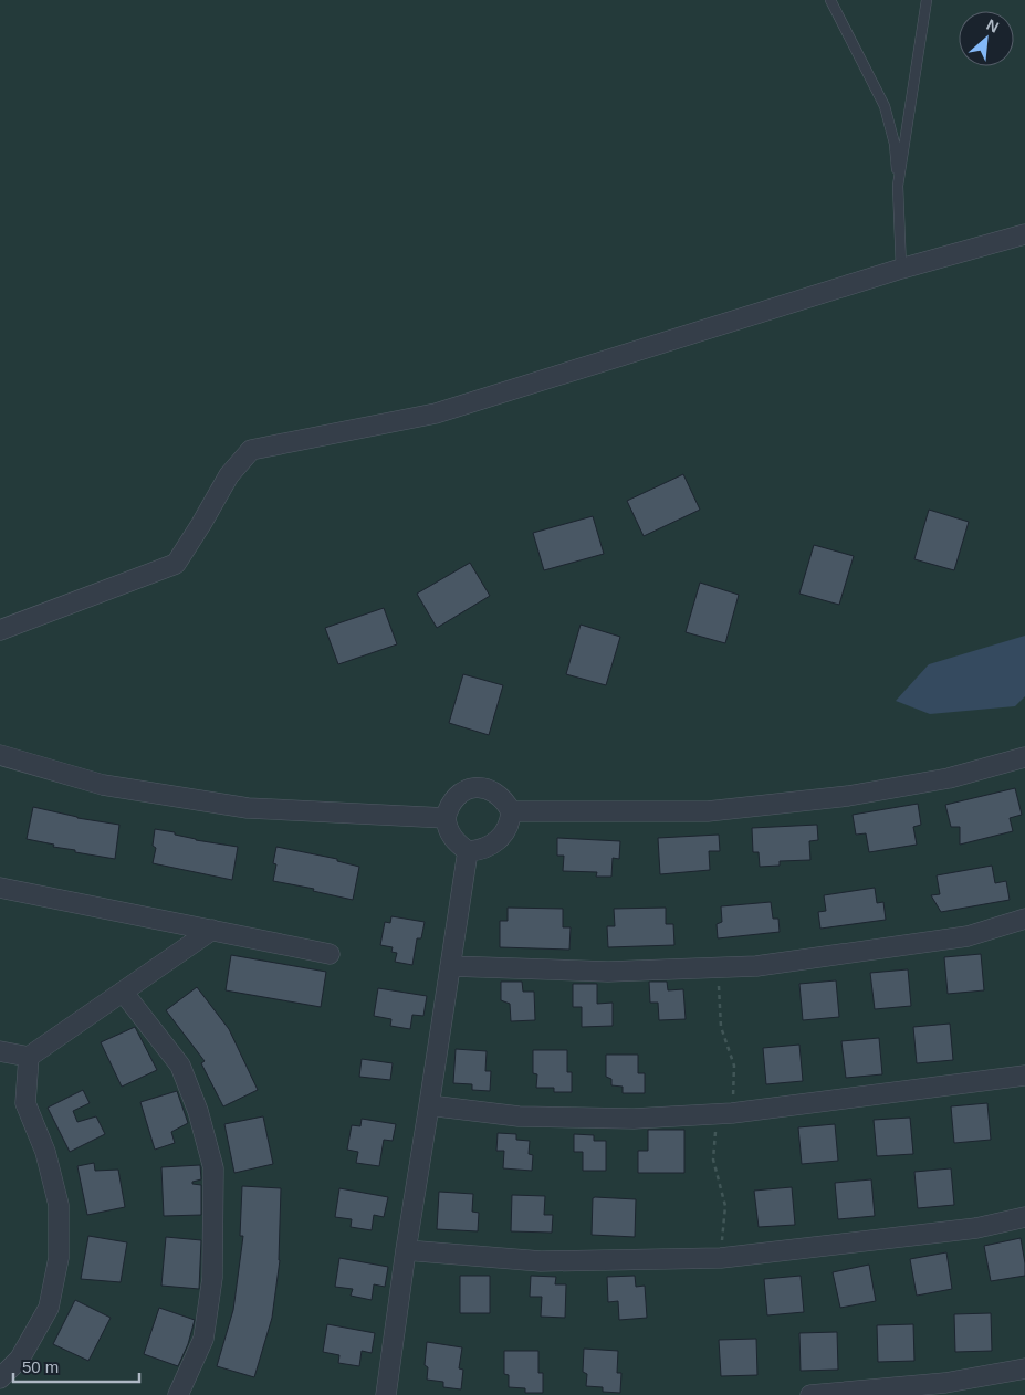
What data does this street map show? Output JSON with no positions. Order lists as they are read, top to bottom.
{
  "scale_bar": "50 m",
  "north": "top right"
}
